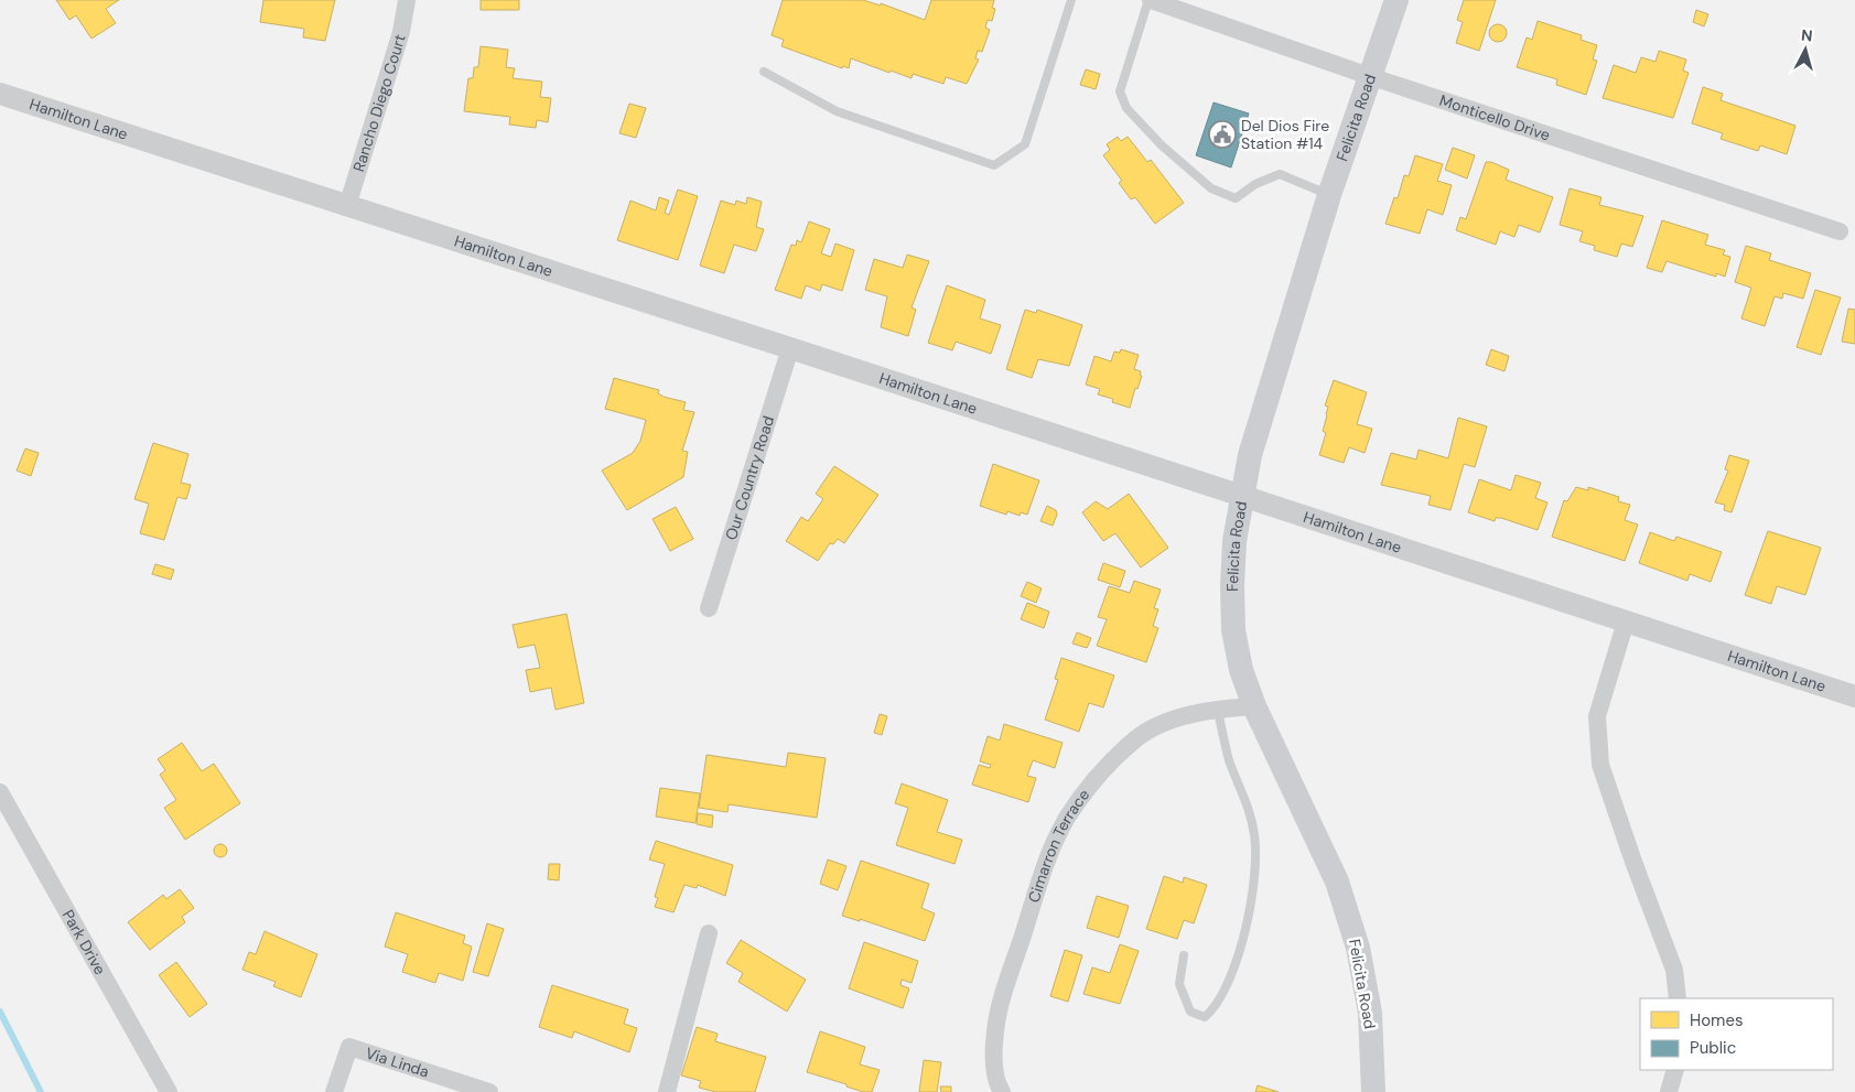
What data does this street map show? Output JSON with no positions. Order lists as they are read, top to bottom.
{
  "streets": {
    "main road": ["Felicita Road"],
    "street": [
      "Rancho Diego Court",
      "Monticello Drive",
      "Hamilton Lane",
      "Our Country Road",
      "Cimarron Terrace",
      "Park Drive",
      "Via Linda"
    ]
  },
  "crossings": [
    ["Rancho Diego Court", "Hamilton Lane"],
    ["Monticello Drive", "Felicita Road"],
    ["Hamilton Lane", "Felicita Road"],
    ["Hamilton Lane", "Our Country Road"],
    ["Felicita Road", "Cimarron Terrace"]
  ],
  "places": {
    "public building": ["Del Dios Fire Station #14"]
  },
  "legend": ["Homes", "Public"],
  "north": "top"
}
